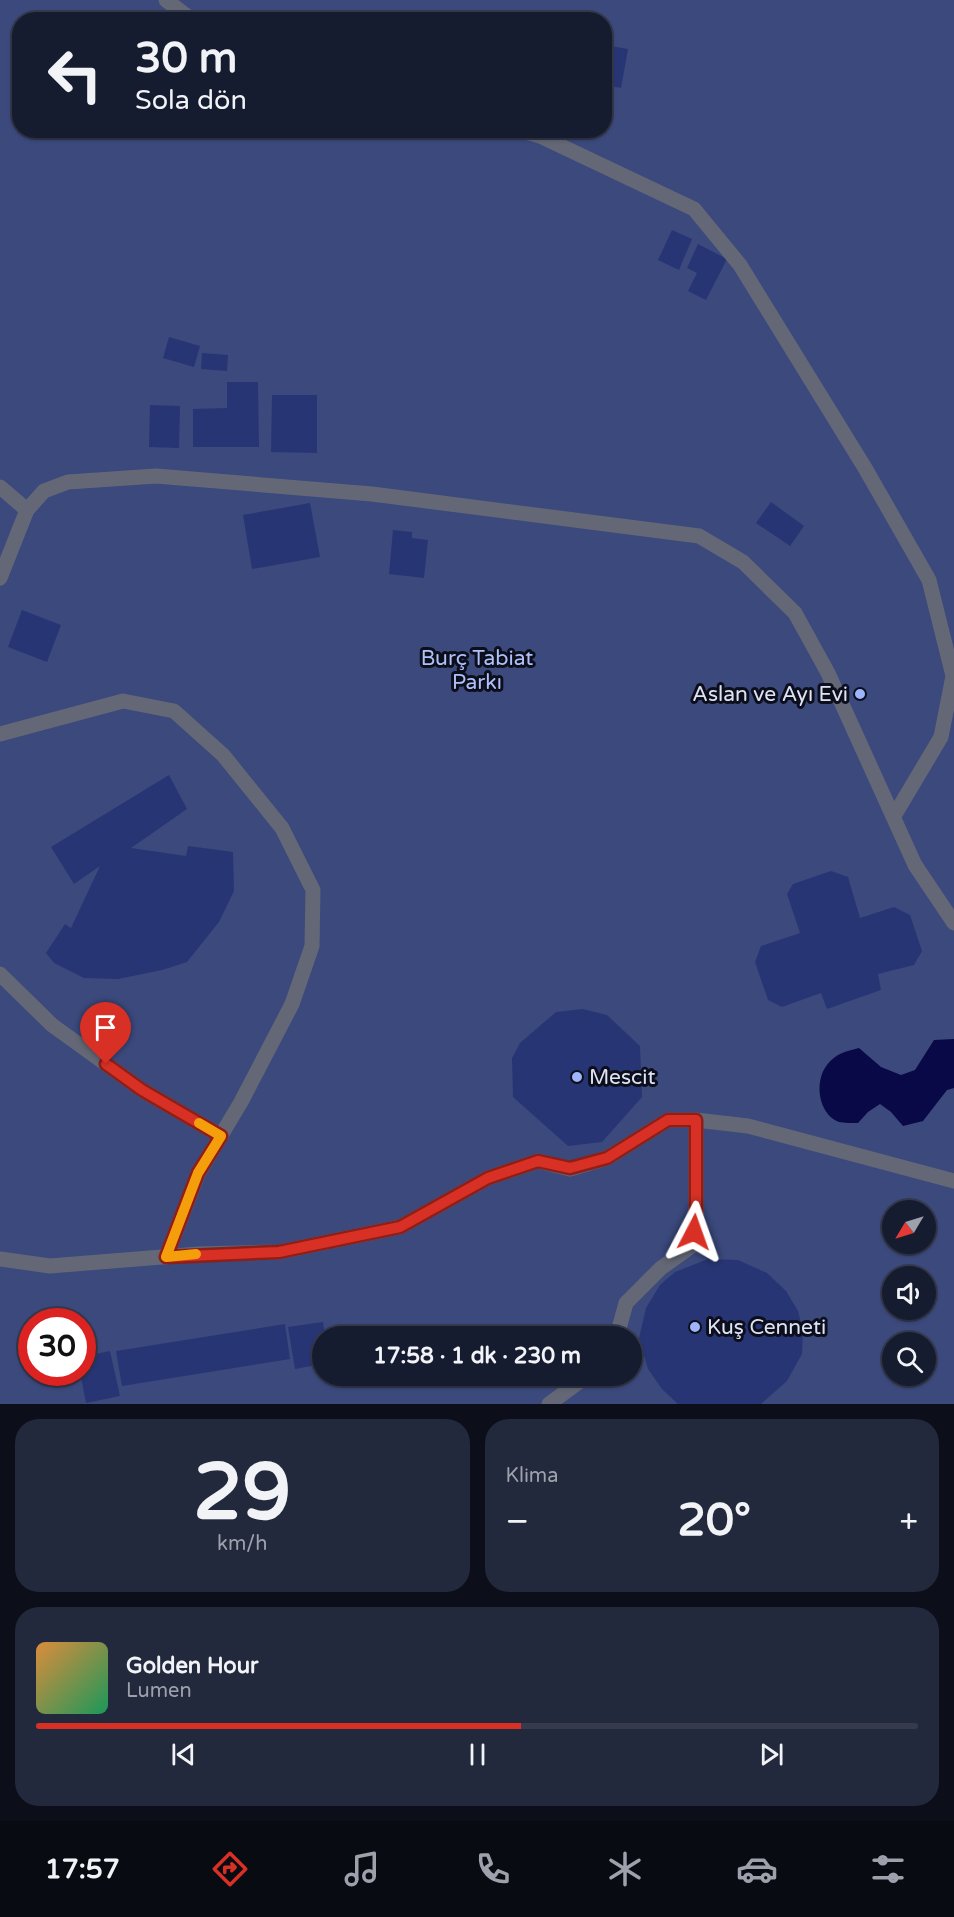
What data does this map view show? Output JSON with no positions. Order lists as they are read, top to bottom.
{
  "parks": ["Burç Tabiat Parkı"],
  "places": ["Aslan ve Ayı Evi", "Mescit", "Kuş Cenneti"],
  "north": "bottom left",
  "page": {
    "turn": ["30 m", "Sola dön"],
    "limit": "30",
    "trip": "17:58 · 1 dk · 230 m",
    "tile": [
      ["29", "km/h"],
      "Klima"
    ],
    "heat": ["−", "20°", "+"],
    "song": ["Golden Hour", "Lumen"],
    "tabs": "17:57"
  }
}
